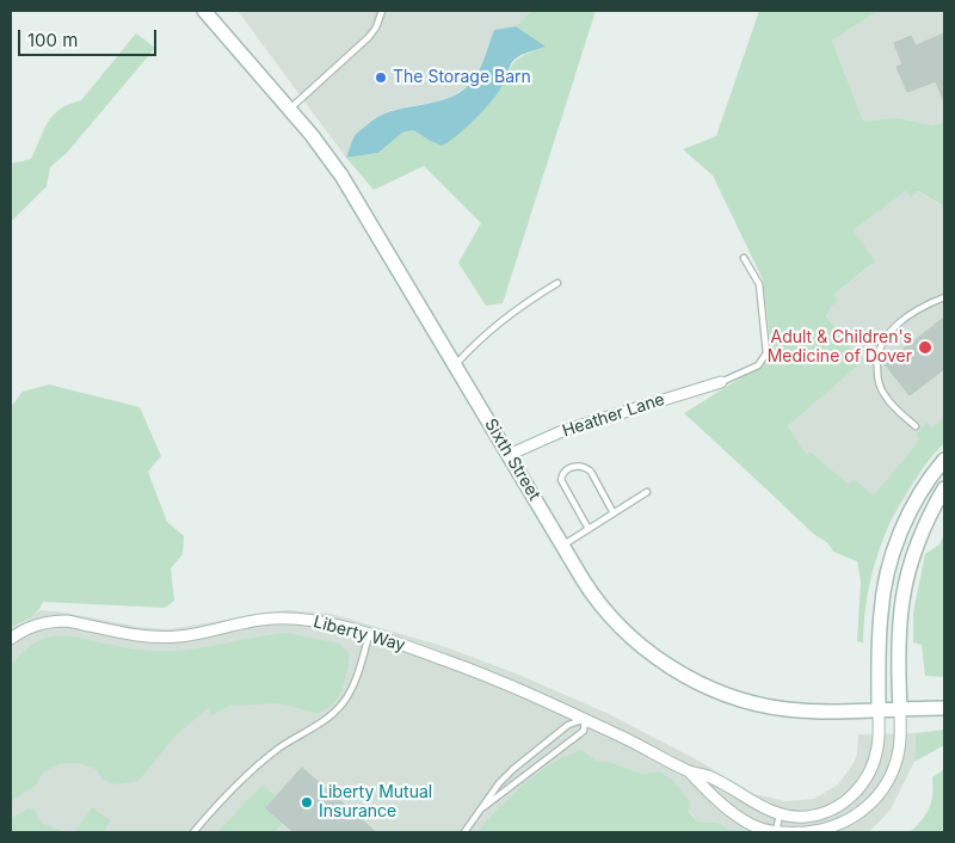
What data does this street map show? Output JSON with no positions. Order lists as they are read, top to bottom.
{
  "streets": {
    "main road": ["Sixth Street"],
    "street": ["Heather Lane", "Liberty Way"]
  },
  "crossings": [
    ["Heather Lane", "Sixth Street"],
    ["Sixth Street", "Liberty Way"]
  ],
  "places": ["The Storage Barn", "Adult & Children's Medicine of Dover", "Liberty Mutual Insurance"],
  "scale_bar": "100 m"
}
